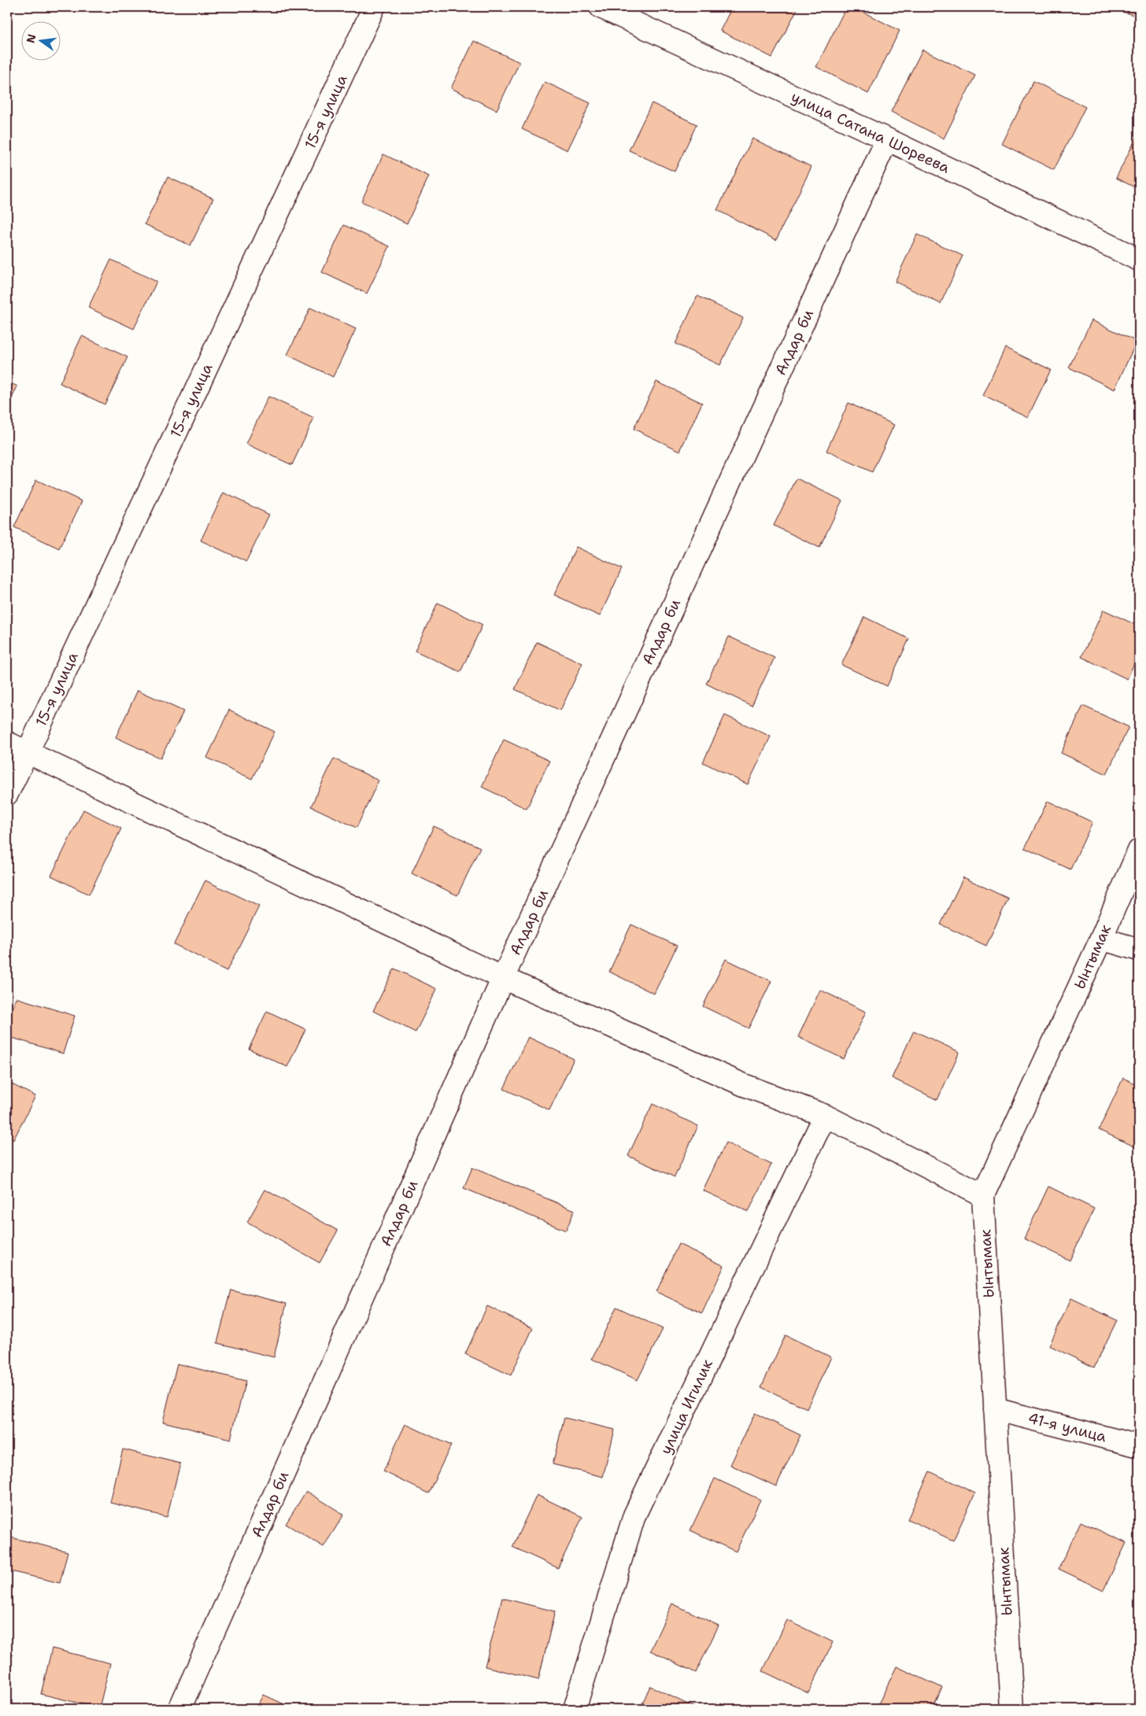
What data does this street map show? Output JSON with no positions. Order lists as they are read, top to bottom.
{
  "streets": {
    "street": [
      "15-я улица",
      "улица Сатана Шореева",
      "Алдар би",
      "Ынтымак",
      "улица Игилик",
      "41-я улица"
    ]
  },
  "crossings": [
    ["улица Сатана Шореева", "Алдар би"],
    ["Ынтымак", "41-я улица"]
  ],
  "north": "left"
}
